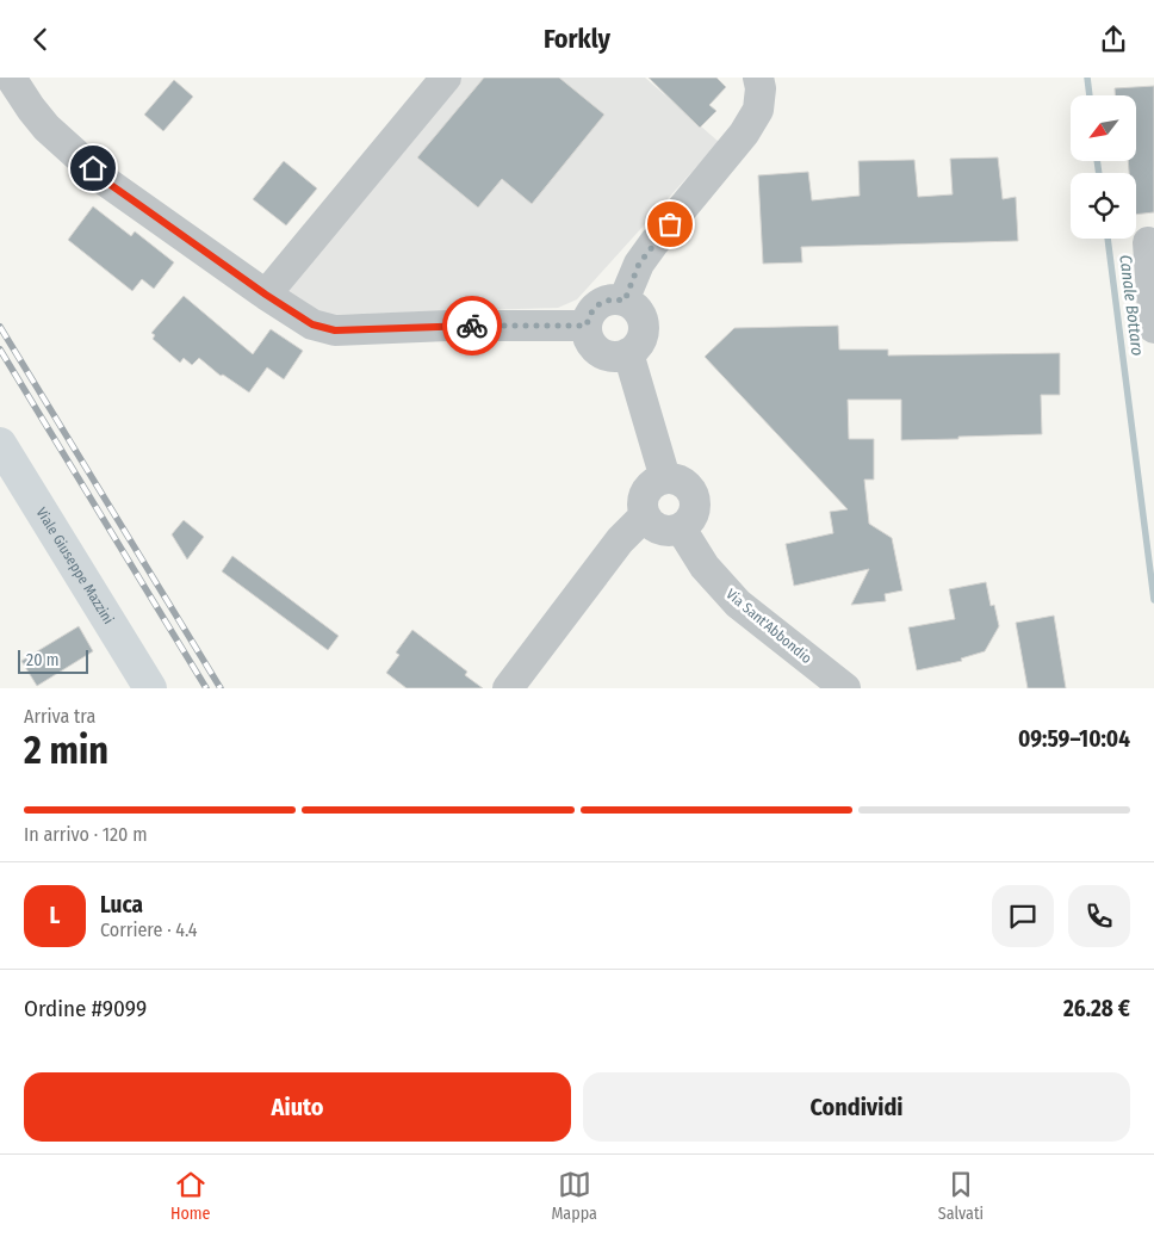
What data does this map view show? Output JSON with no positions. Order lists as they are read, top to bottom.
{
  "streets": {
    "main road": ["Viale Giuseppe Mazzini"],
    "street": ["Via Sant'Abbondio"]
  },
  "water": ["Canale Bottaro"],
  "scale_bar": "20 m",
  "north": "bottom left",
  "page": {
    "header": "Forkly",
    "scale": "20 m",
    "heading": ["2 min", "Arriva tra", "09:59–10:04"],
    "panel": [
      "Luca",
      "Corriere · 4.4",
      "Ordine #9099",
      "26.28 €"
    ],
    "bar": "In arrivo · 120 m",
    "round": "L",
    "buttons": ["Aiuto", "Condividi"],
    "tabs": ["Home", "Mappa", "Salvati"]
  }
}
